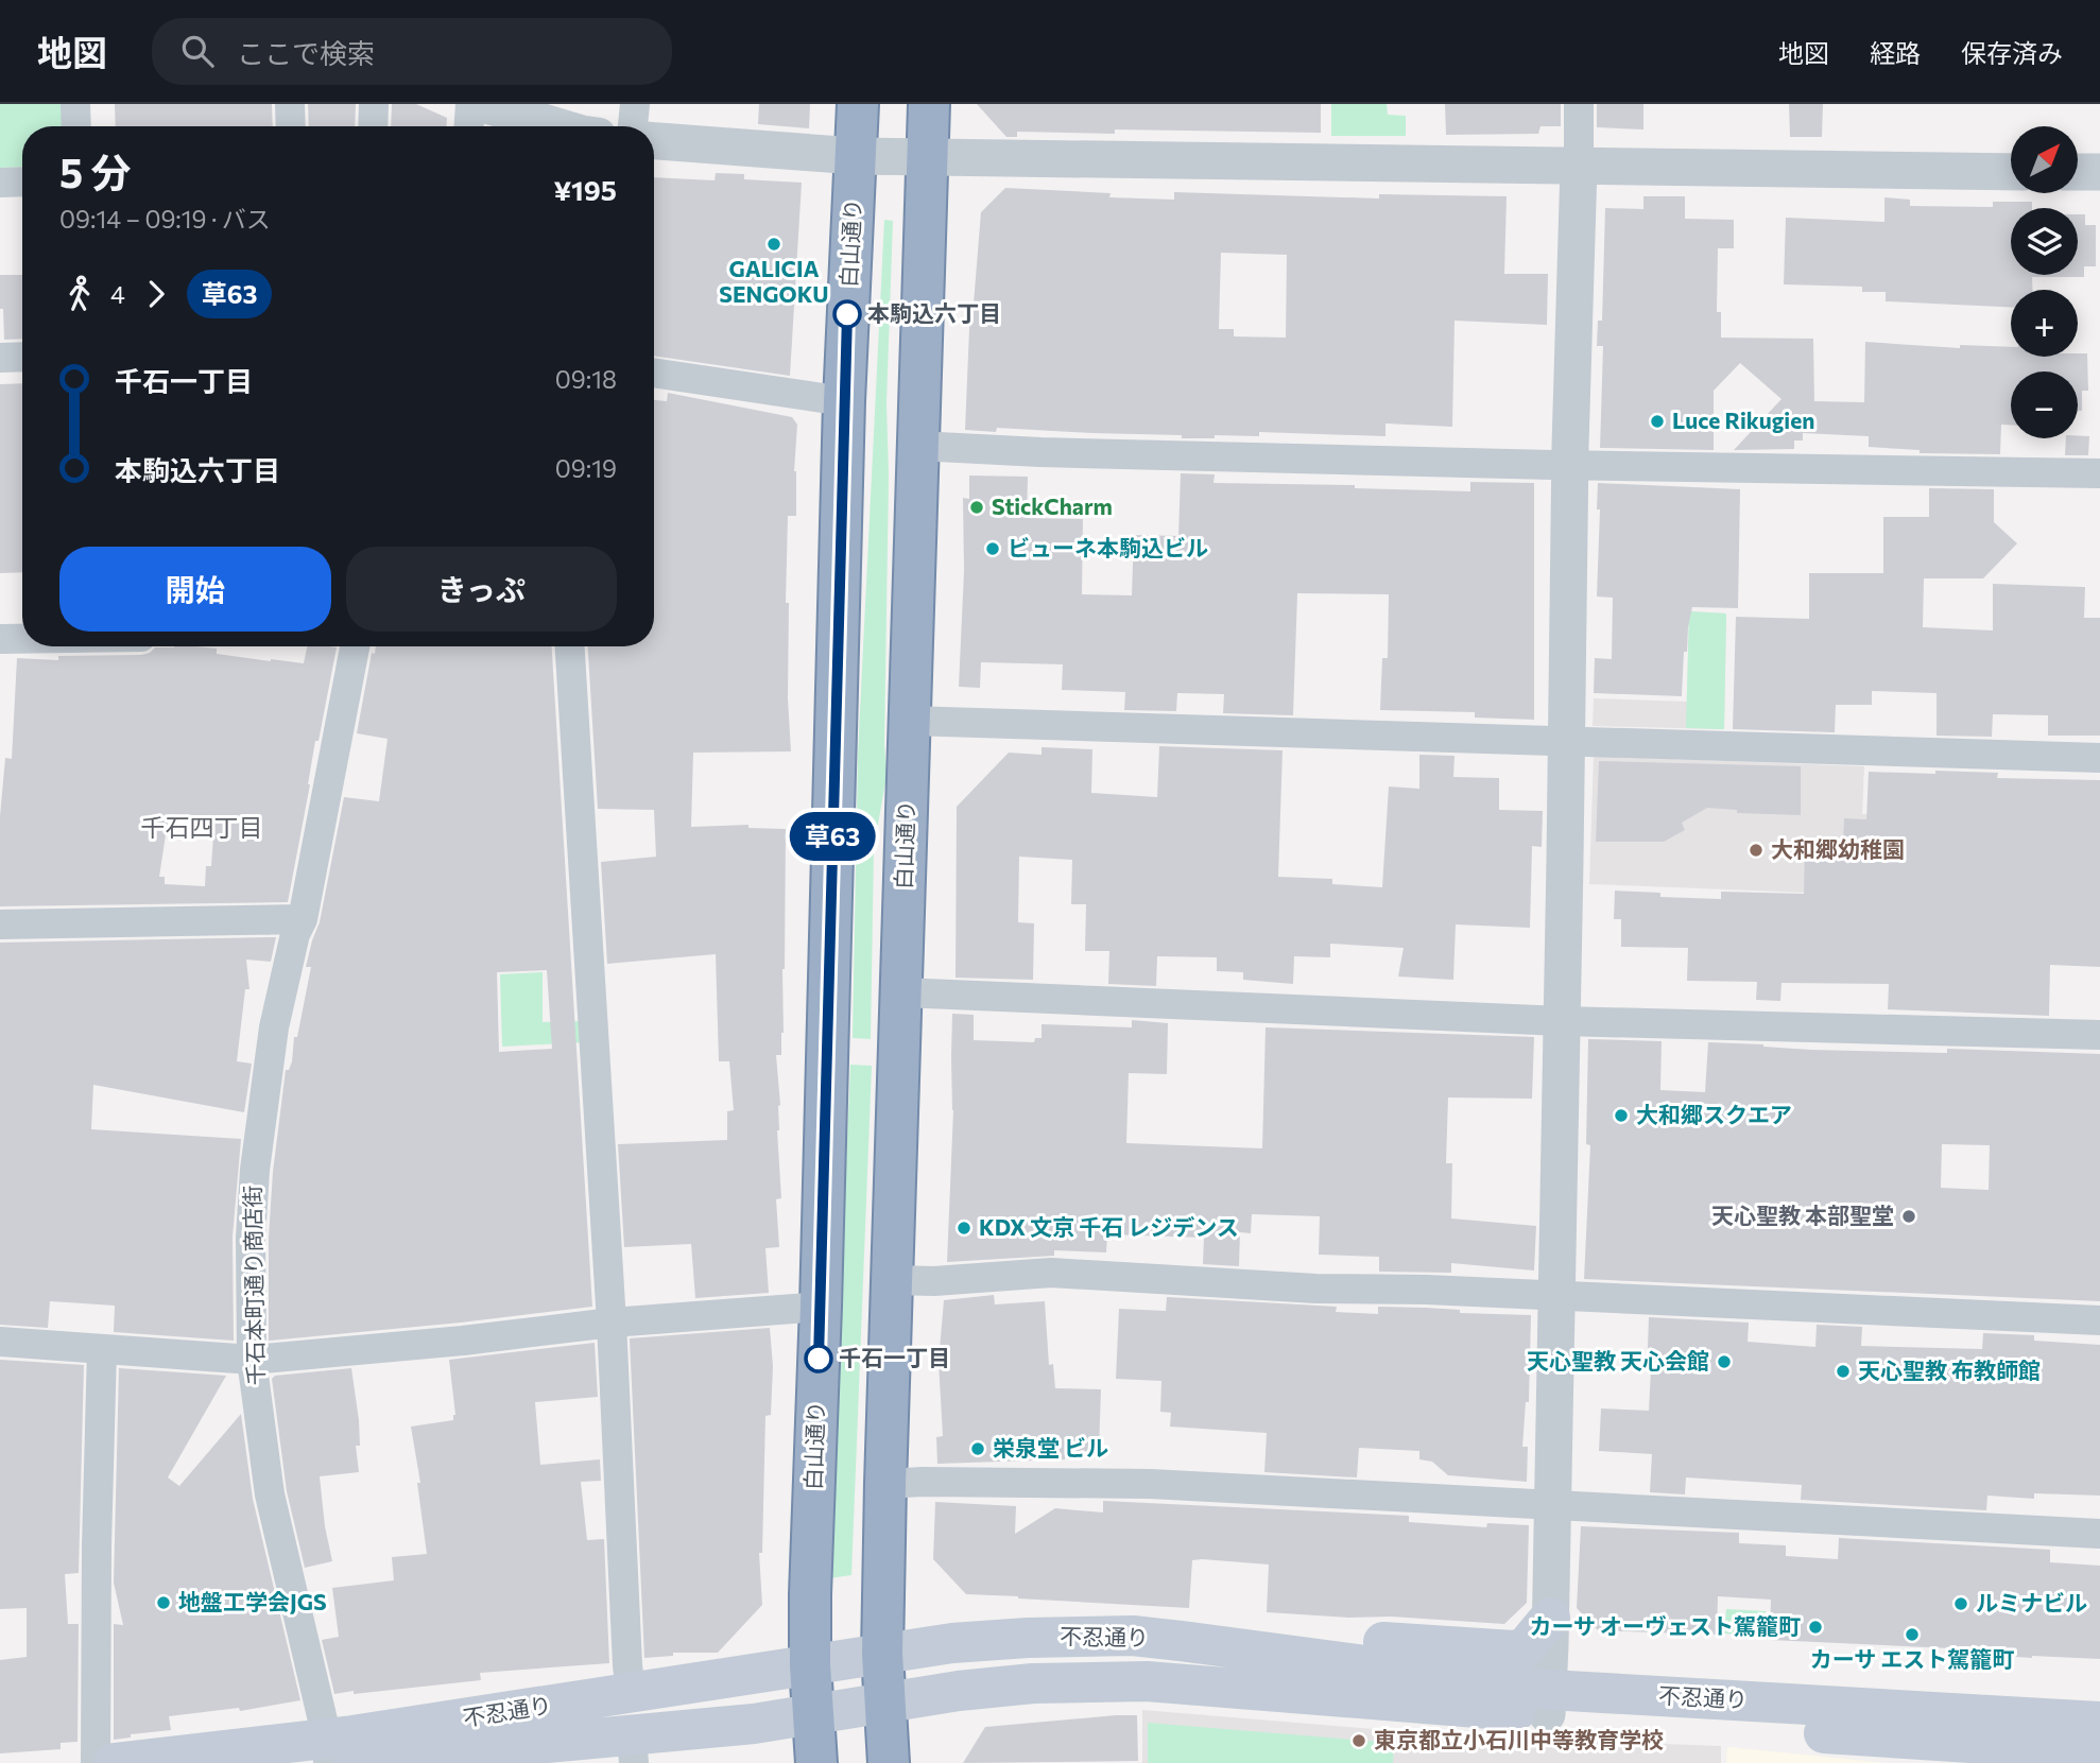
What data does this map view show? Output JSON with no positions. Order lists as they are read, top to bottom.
{
  "streets": {
    "highway": ["白山通り"],
    "main road": ["不忍通り"],
    "street": ["千石本町通り商店街"]
  },
  "crossings": [
    ["白山通り", "不忍通り"],
    ["千石本町通り商店街", "不忍通り"]
  ],
  "districts": ["千石四丁目"],
  "places": [
    "GALICIA SENGOKU",
    "本駒込六丁目",
    "Luce Rikugien",
    "StickCharm",
    "ビューネ本駒込ビル",
    "大和郷幼稚園",
    "大和郷スクエア",
    "天心聖教 本部聖堂",
    "KDX 文京 千石 レジデンス",
    "千石一丁目",
    "天心聖教 天心会館",
    "天心聖教 布教師館",
    "栄泉堂 ビル",
    "地盤工学会JGS",
    "ルミナビル",
    "カーサ オーヴェスト駕籠町",
    "カーサ エスト駕籠町",
    "東京都立小石川中等教育学校"
  ],
  "lines": ["bus line 草63"],
  "north": "top right",
  "page": {
    "header": "地図",
    "search": "ここで検索",
    "nav": ["地図", "経路", "保存済み"],
    "on_map": "草63",
    "map_buttons": ["+", "−"],
    "heading": ["5 分", "09:14 – 09:19 · バス", "¥195"],
    "legs": ["4", "草63"],
    "list": [
      {
        "name": "千石一丁目",
        "value": "09:18"
      },
      {
        "name": "本駒込六丁目",
        "value": "09:19"
      }
    ],
    "buttons": ["開始", "きっぷ"]
  }
}
